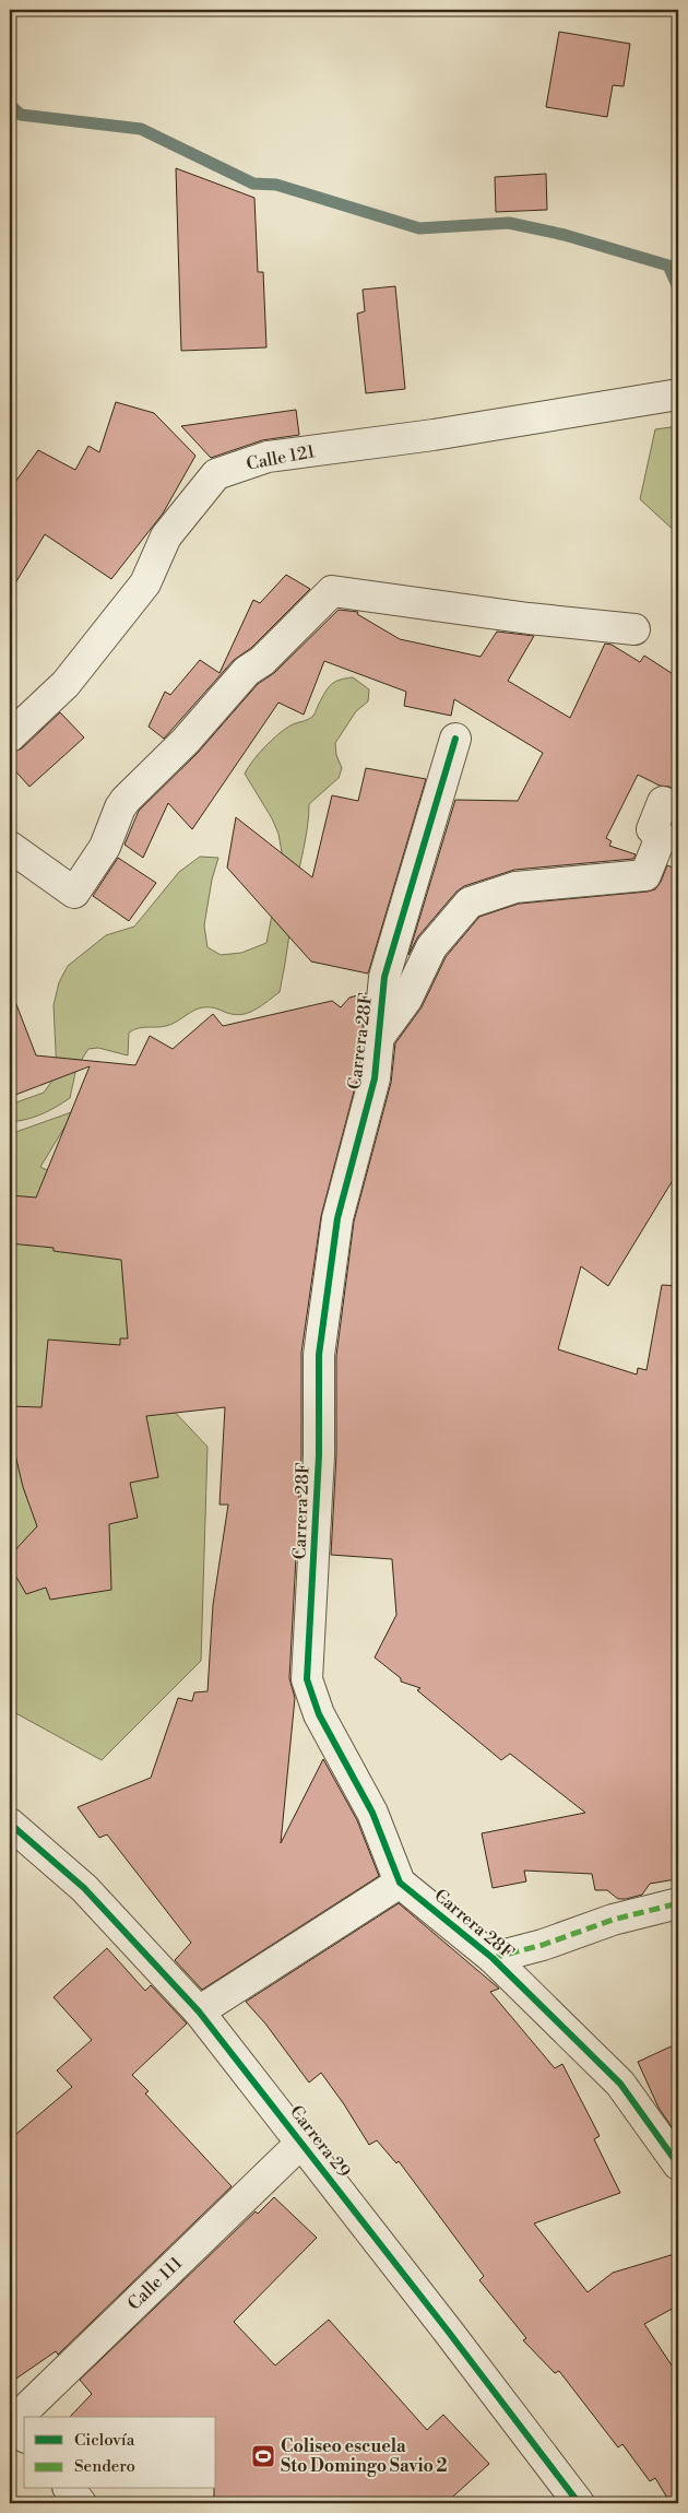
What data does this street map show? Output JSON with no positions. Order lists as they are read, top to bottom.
{
  "streets": {
    "street": [
      "Calle 121",
      "Carrera 28F",
      "Carrera 29",
      "Calle 111"
    ]
  },
  "crossings": [
    ["Carrera 29", "Calle 111"]
  ],
  "places": {
    "sports": ["Coliseo escuela Sto Domingo Savio 2"]
  },
  "legend": ["Ciclovía", "Sendero"]
}
